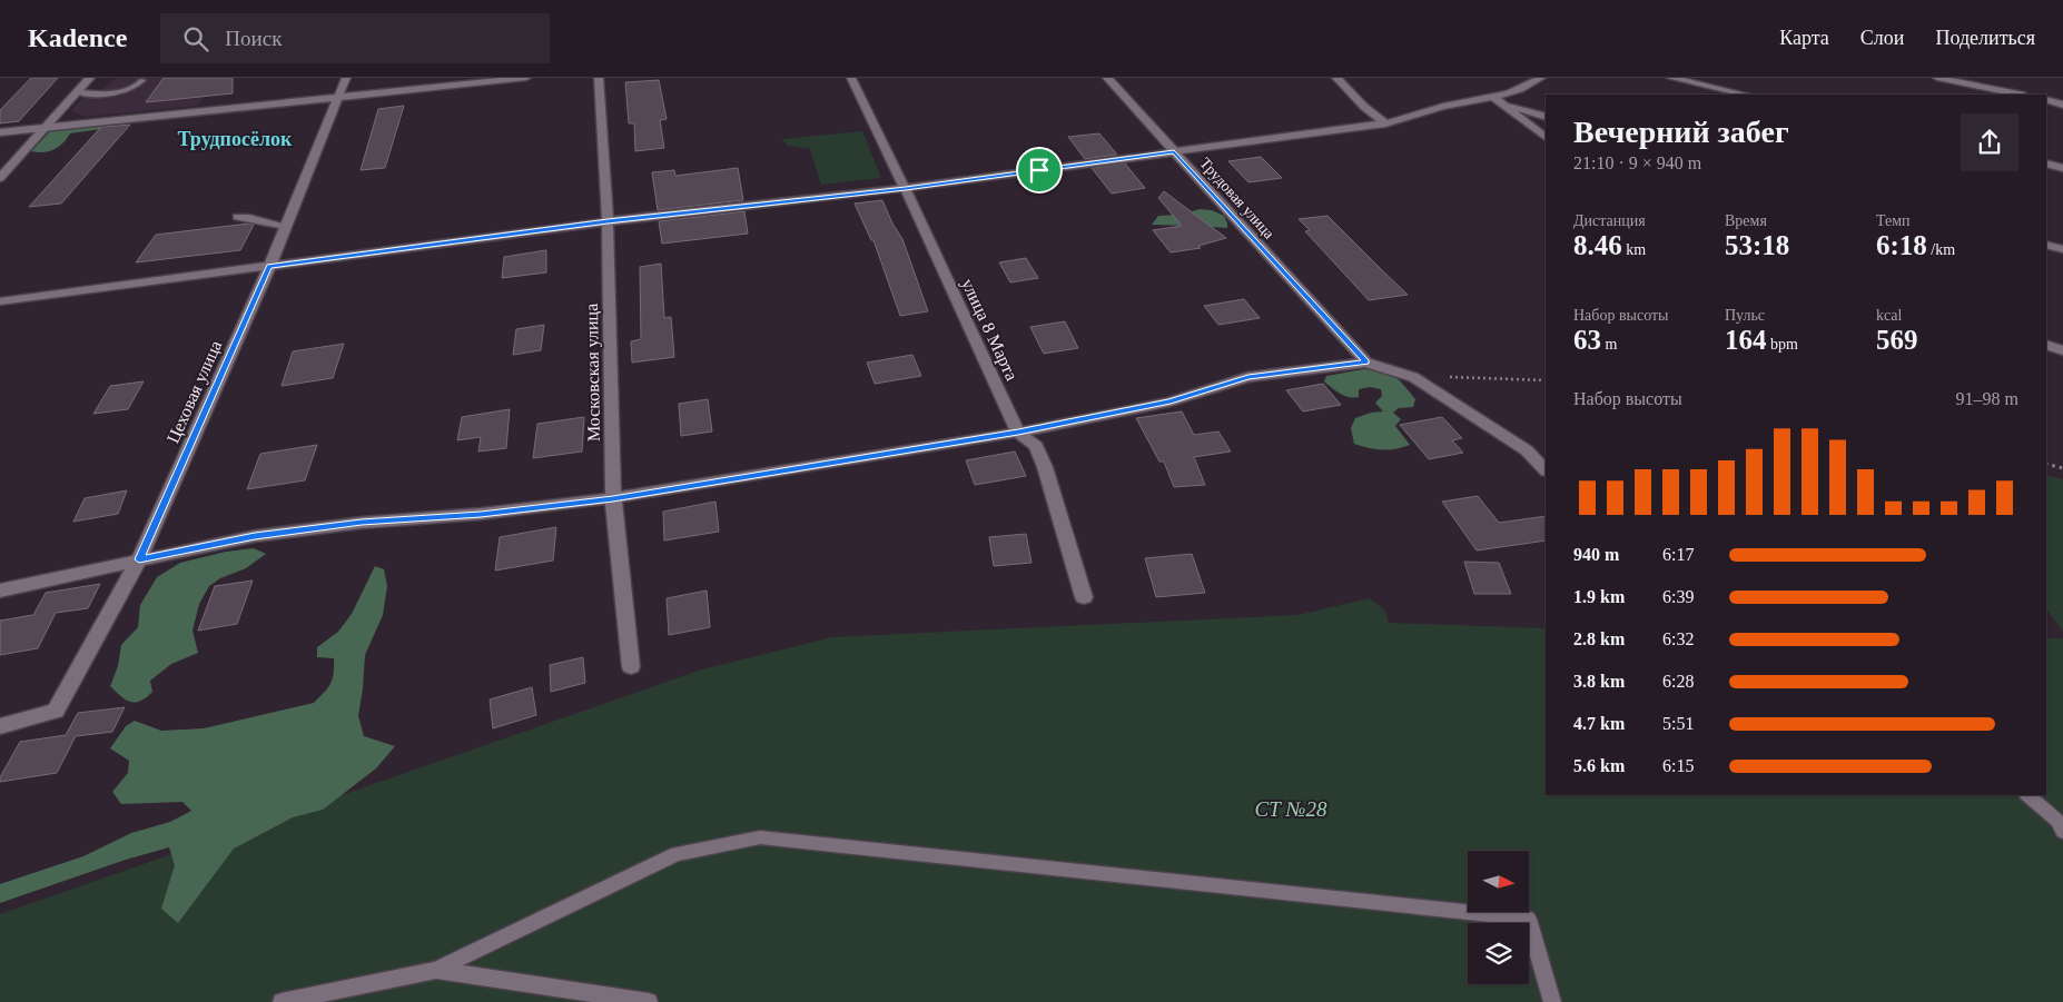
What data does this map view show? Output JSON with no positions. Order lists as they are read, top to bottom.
{
  "streets": {
    "street": [
      "Трудовая улица",
      "улица 8 Марта",
      "Московская улица",
      "Цеховая улица"
    ]
  },
  "districts": ["Трудпосёлок"],
  "parks": ["СТ №28"],
  "north": "right",
  "page": {
    "header": "Kadence",
    "search": "Поиск",
    "nav": ["Карта", "Слои", "Поделиться"],
    "heading": ["Вечерний забег", "21:10 · 9 × 940 m"],
    "stats": [
      ["Дистанция", "8.46 km"],
      ["Время", "53:18"],
      ["Темп", "6:18 /km"],
      ["Набор высоты", "63 m"],
      ["Пульс", "164 bpm"],
      ["kcal", "569"]
    ],
    "chart": ["Набор высоты", "91–98 m"],
    "list": [
      {
        "name": "940 m",
        "note": "6:17"
      },
      {
        "name": "1.9 km",
        "note": "6:39"
      },
      {
        "name": "2.8 km",
        "note": "6:32"
      },
      {
        "name": "3.8 km",
        "note": "6:28"
      },
      {
        "name": "4.7 km",
        "note": "5:51"
      },
      {
        "name": "5.6 km",
        "note": "6:15"
      }
    ]
  }
}
